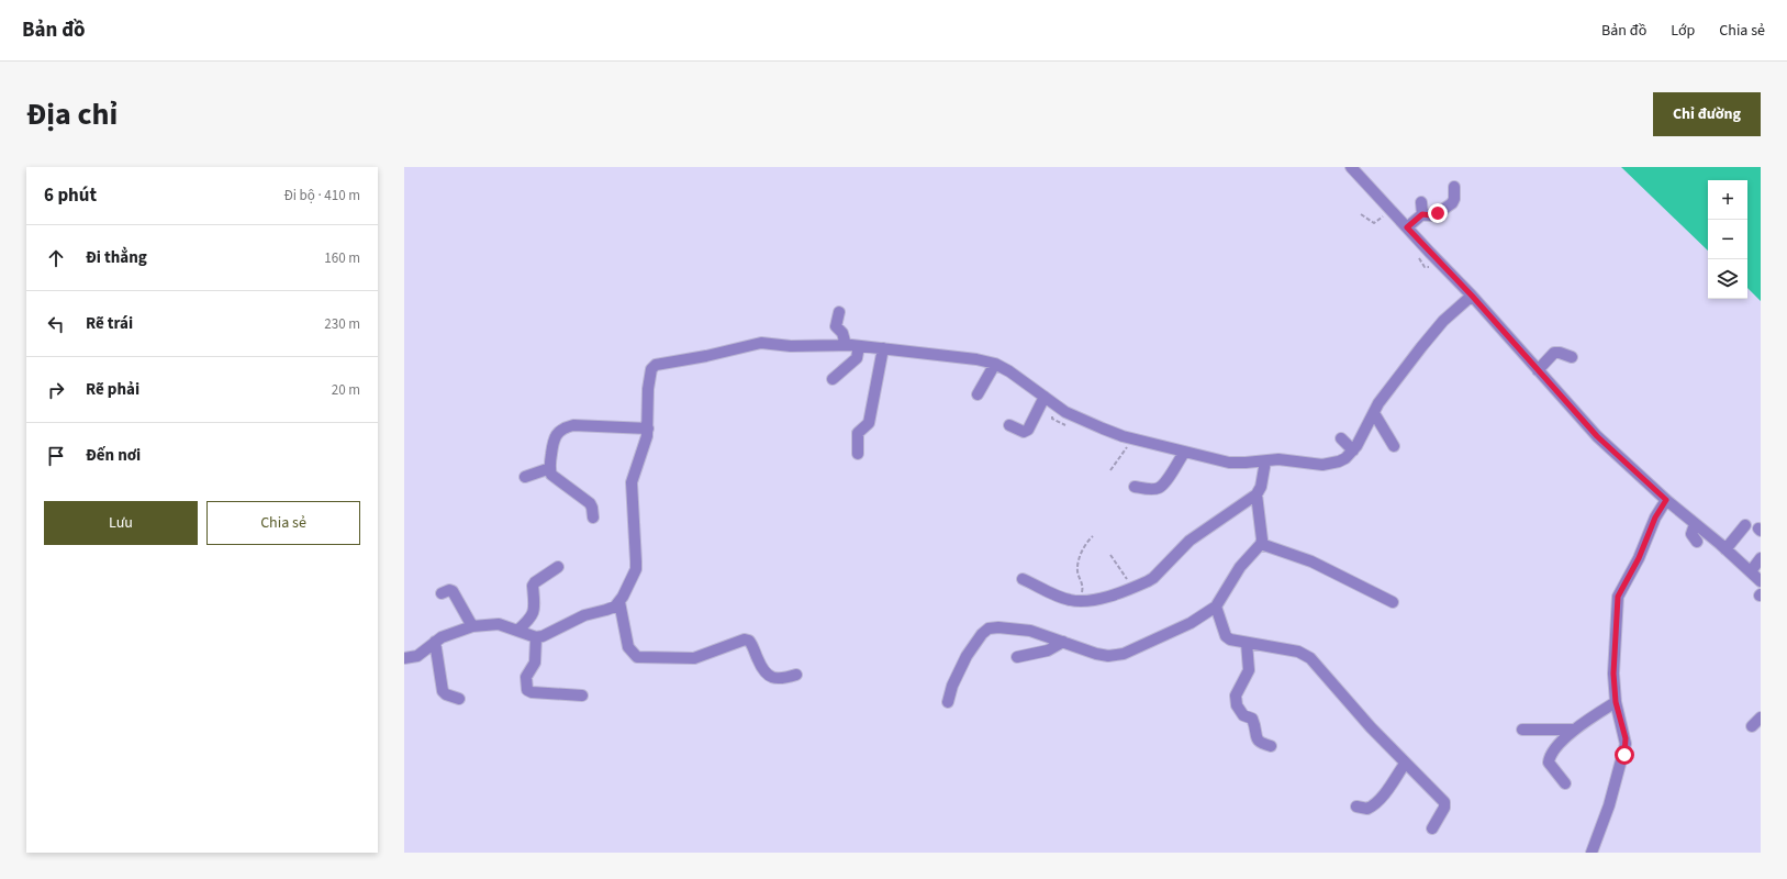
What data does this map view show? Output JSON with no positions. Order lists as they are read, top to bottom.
{
  "page": {
    "header": "Bản đồ",
    "nav": ["Bản đồ", "Lớp", "Chia sẻ"],
    "title": "Địa chỉ",
    "buttons": [
      "Chỉ đường",
      ["Lưu", "Chia sẻ"]
    ],
    "heading": ["6 phút", "Đi bộ · 410 m"],
    "map_buttons": ["+", "−"],
    "list": [
      ["Đi thẳng", "160 m"],
      ["Rẽ trái", "230 m"],
      ["Rẽ phải", "20 m"],
      "Đến nơi"
    ]
  }
}
